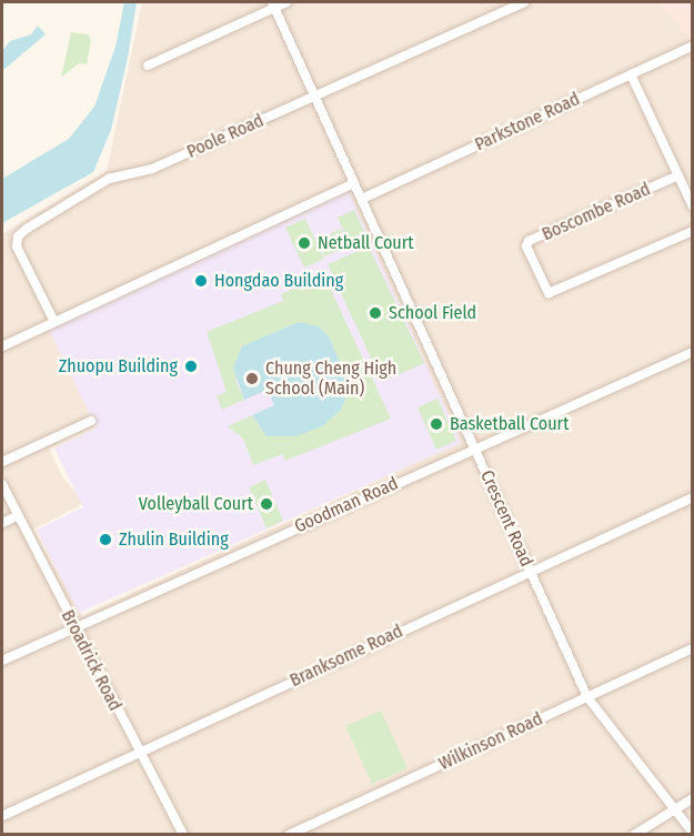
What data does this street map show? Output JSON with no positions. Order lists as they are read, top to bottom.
{
  "streets": {
    "street": [
      "Parkstone Road",
      "Poole Road",
      "Boscombe Road",
      "Goodman Road",
      "Crescent Road",
      "Branksome Road",
      "Broadrick Road",
      "Wilkinson Road"
    ]
  },
  "crossings": [
    ["Parkstone Road", "Crescent Road"],
    ["Poole Road", "Crescent Road"],
    ["Goodman Road", "Crescent Road"],
    ["Goodman Road", "Broadrick Road"],
    ["Crescent Road", "Branksome Road"],
    ["Crescent Road", "Wilkinson Road"],
    ["Branksome Road", "Broadrick Road"]
  ],
  "places": [
    "Netball Court",
    "Hongdao Building",
    "School Field",
    "Zhuopu Building",
    "Chung Cheng High School (Main)",
    "Basketball Court",
    "Volleyball Court",
    "Zhulin Building"
  ]
}
